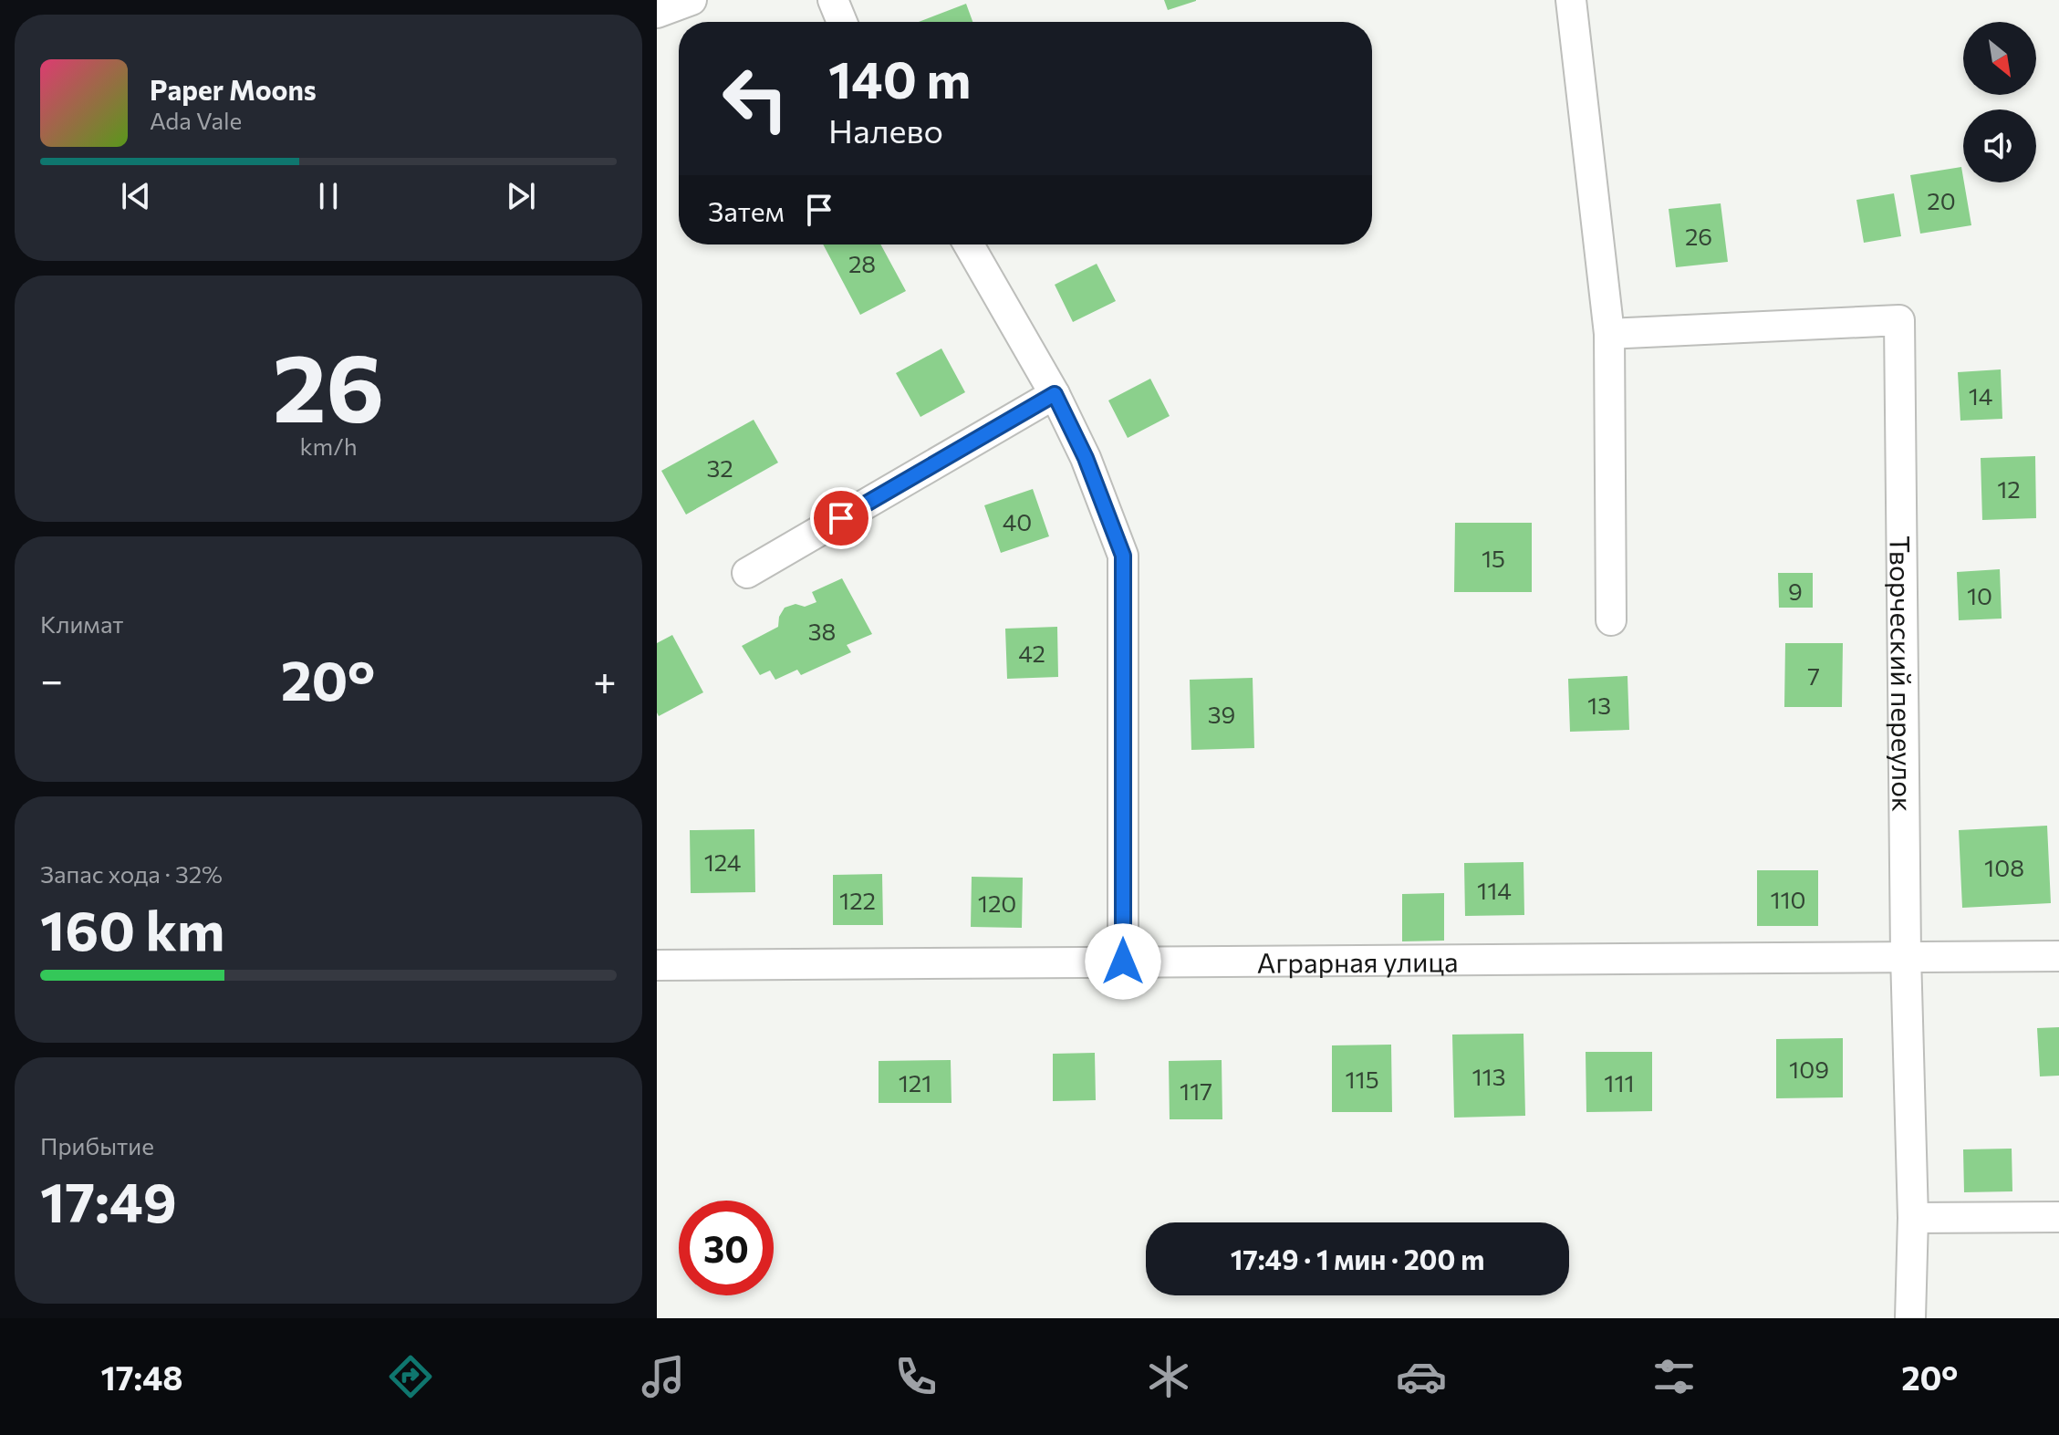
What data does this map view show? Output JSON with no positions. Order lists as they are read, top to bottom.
{
  "streets": {
    "street": ["Творческий переулок", "Аграрная улица"]
  },
  "crossings": [
    ["Творческий переулок", "Аграрная улица"]
  ],
  "house_numbers": [
    "20",
    "26",
    "28",
    "14",
    "32",
    "12",
    "40",
    "15",
    "9",
    "10",
    "38",
    "42",
    "7",
    "13",
    "39",
    "124",
    "108",
    "114",
    "110",
    "122",
    "120",
    "109",
    "113",
    "115",
    "121",
    "111",
    "117"
  ],
  "north": "bottom right",
  "page": {
    "turn": ["140 m", "Налево"],
    "song": ["Paper Moons", "Ada Vale"],
    "then": "Затем",
    "tile": [
      ["26", "km/h"],
      "Климат",
      ["Запас хода · 32%", "160 km"],
      ["Прибытие", "17:49"]
    ],
    "heat": ["−", "20°", "+"],
    "limit": "30",
    "trip": "17:49 · 1 мин · 200 m",
    "tabs": ["17:48", "20°"]
  }
}
